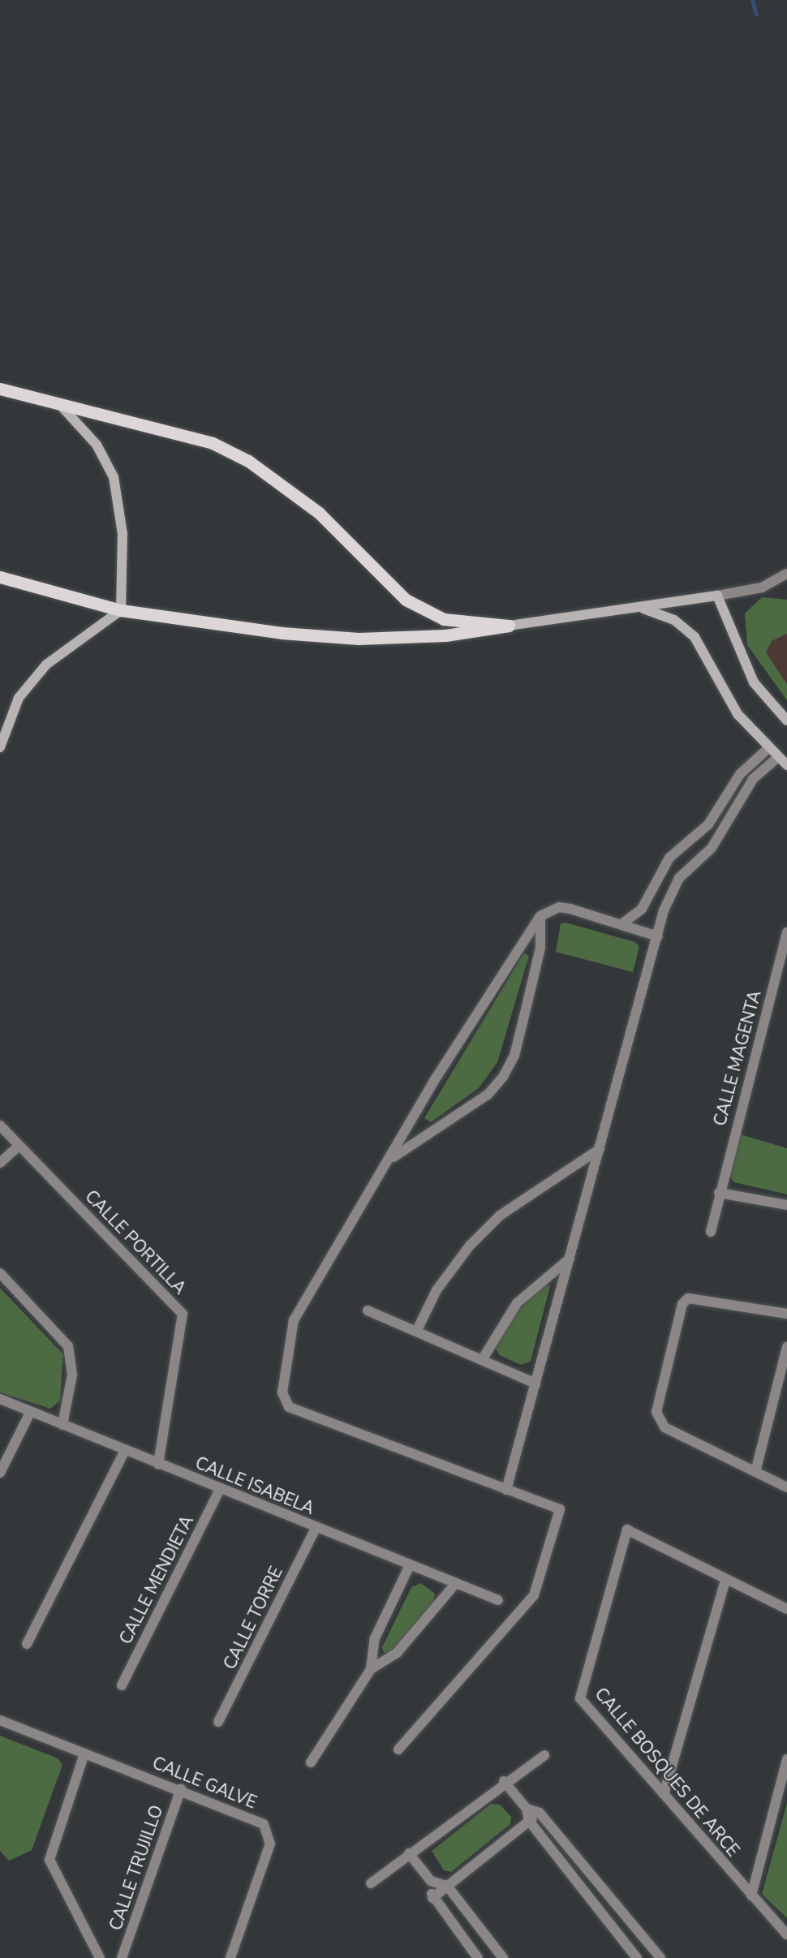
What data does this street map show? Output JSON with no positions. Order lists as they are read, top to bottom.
{
  "streets": {
    "street": [
      "CALLE MAGENTA",
      "CALLE PORTILLA",
      "CALLE ISABELA",
      "CALLE MENDIETA",
      "CALLE TORRE",
      "CALLE BOSQUES DE ARCE",
      "CALLE GALVE",
      "CALLE TRUJILLO"
    ]
  },
  "crossings": [
    ["CALLE PORTILLA", "CALLE ISABELA"],
    ["CALLE ISABELA", "CALLE MENDIETA"],
    ["CALLE ISABELA", "CALLE TORRE"],
    ["CALLE GALVE", "CALLE TRUJILLO"]
  ]
}
